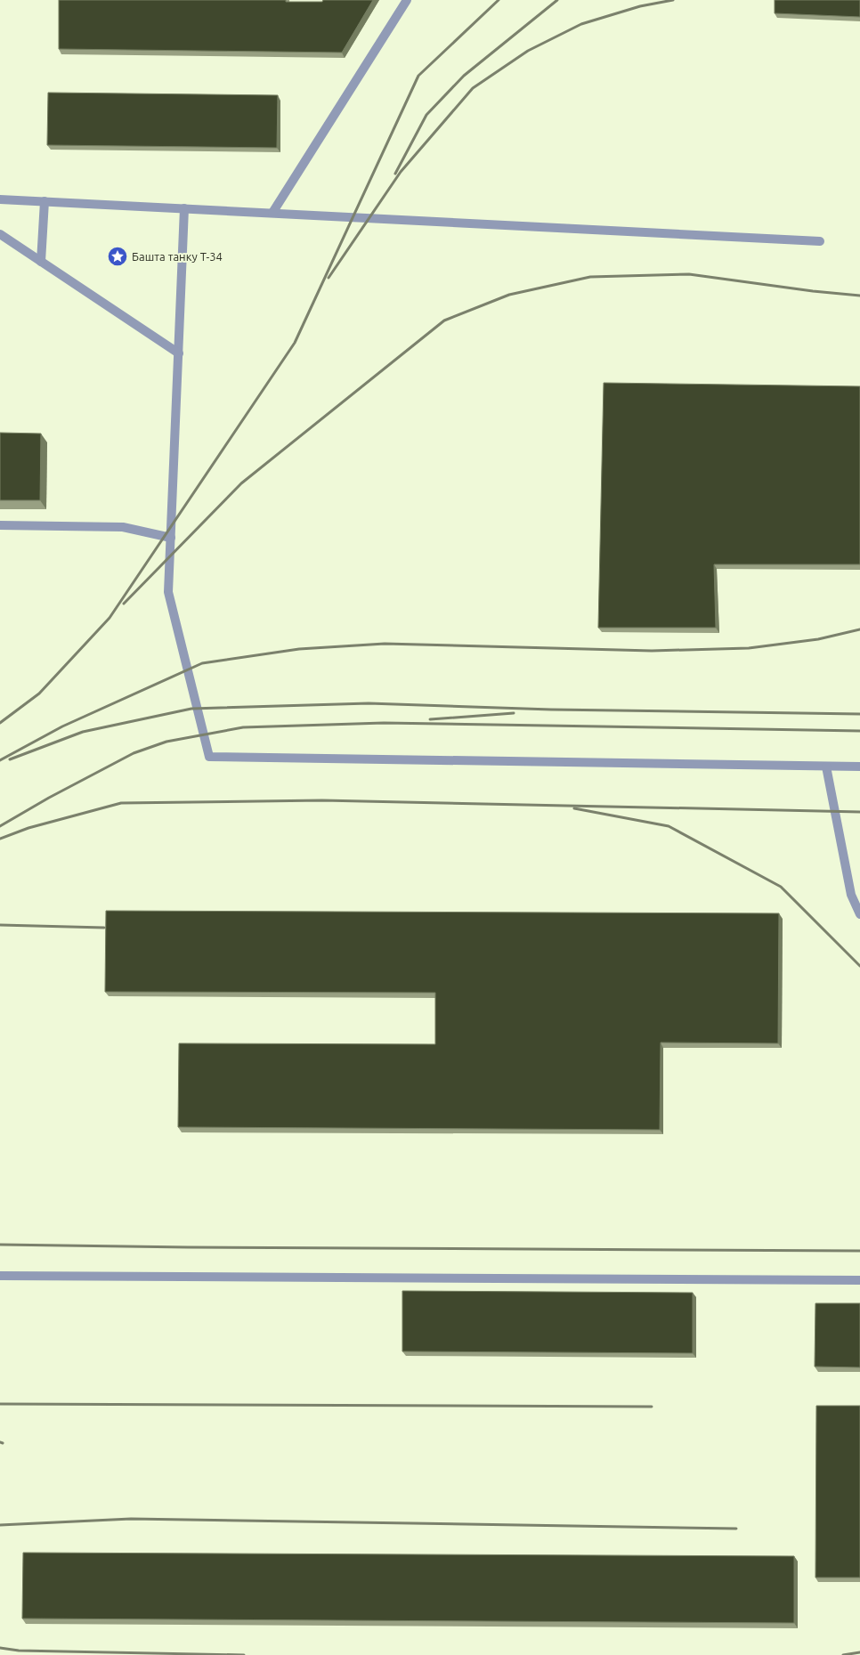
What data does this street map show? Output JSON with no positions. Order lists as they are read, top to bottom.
{
  "places": {
    "place": ["Башта танку Т-34"]
  }
}
